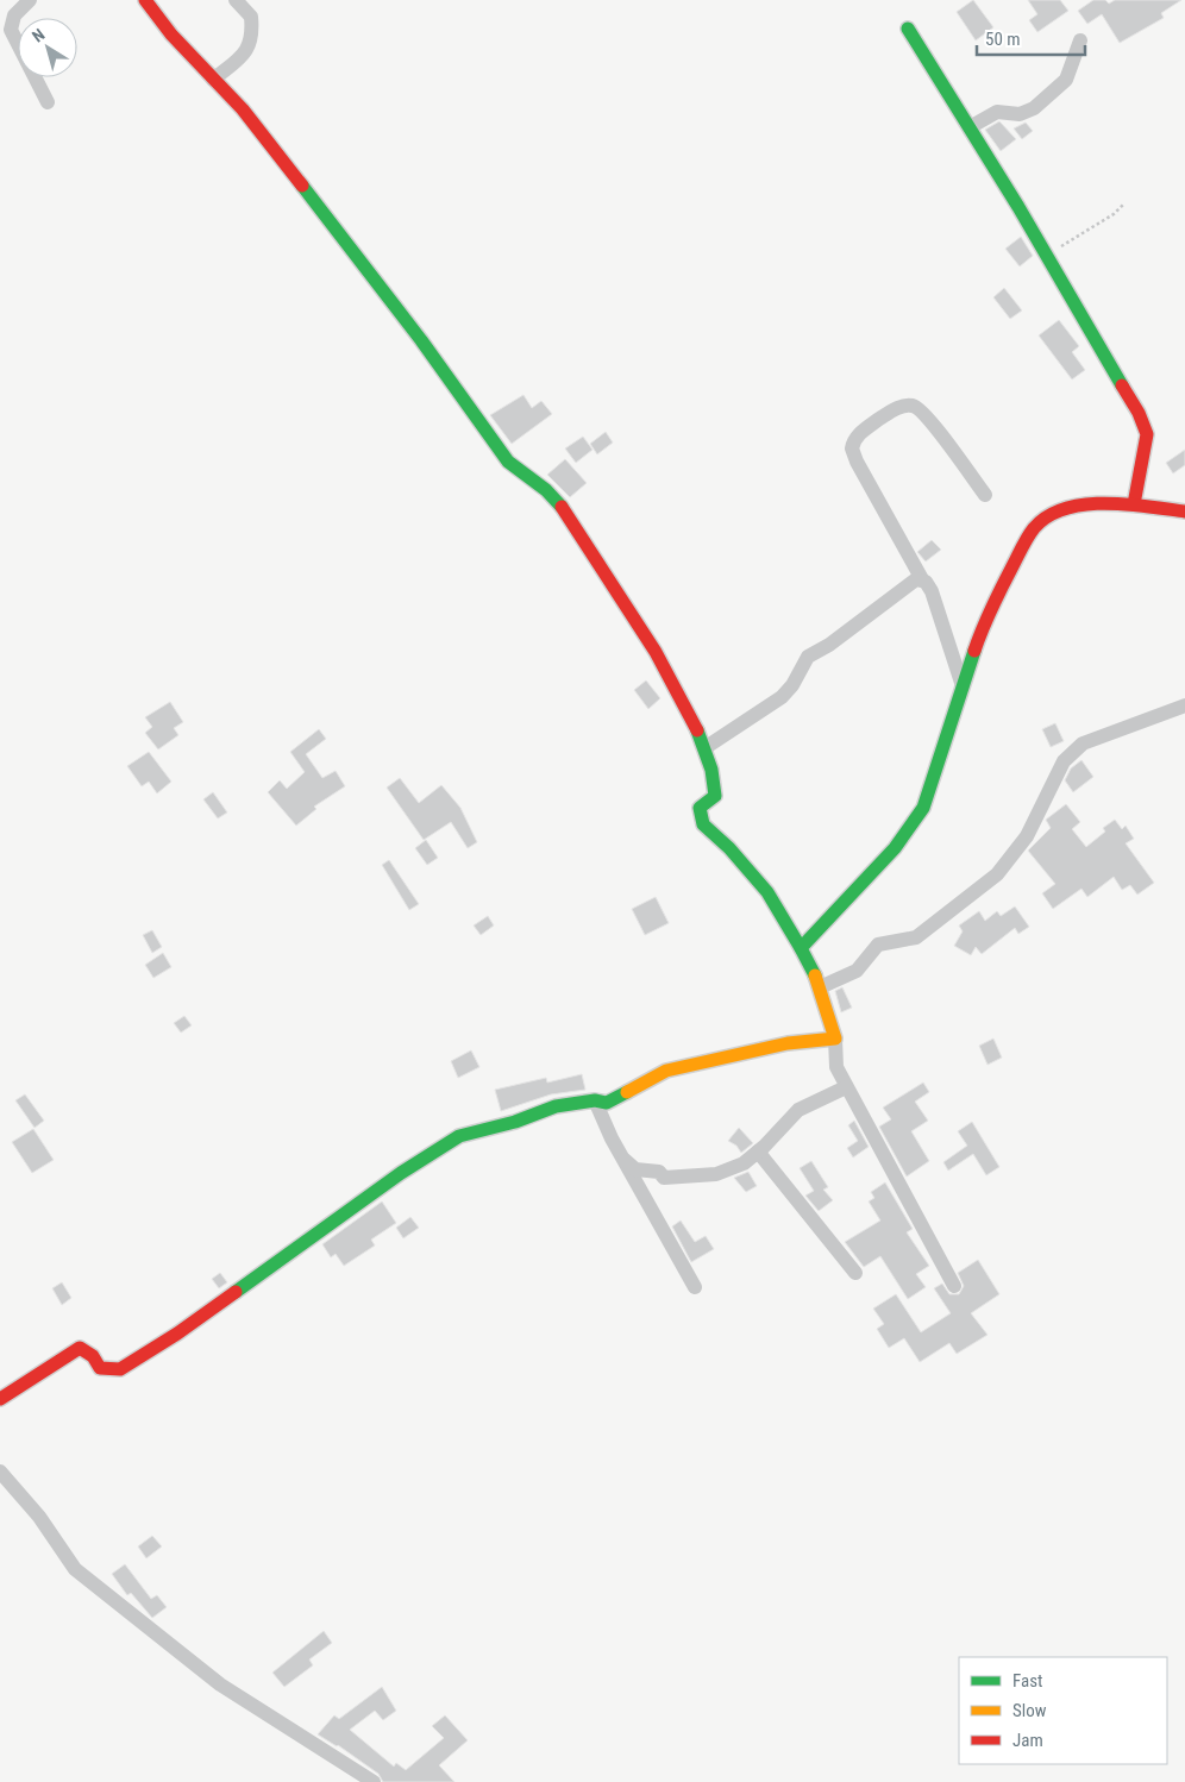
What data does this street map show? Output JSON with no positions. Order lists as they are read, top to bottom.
{
  "legend": ["Fast", "Slow", "Jam"],
  "scale_bar": "50 m",
  "north": "top left"
}
